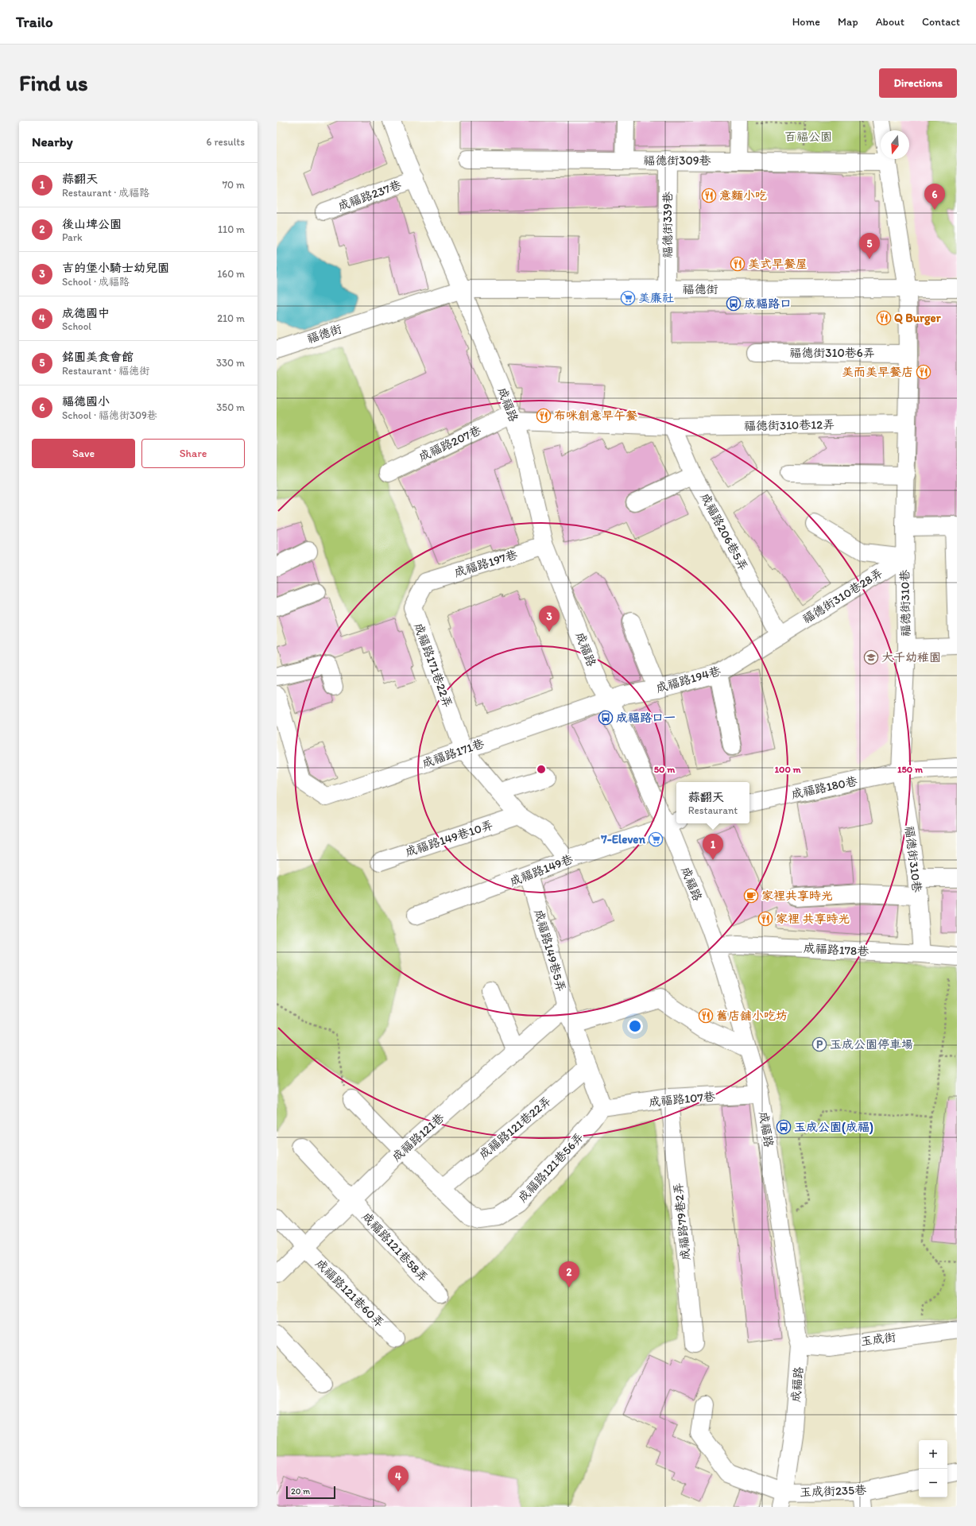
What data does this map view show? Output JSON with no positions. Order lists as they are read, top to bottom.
{
  "streets": {
    "street": [
      "福德街309巷",
      "成福路237巷",
      "福德街339巷",
      "福德街",
      "福德街310巷6弄",
      "成福路",
      "福德街310巷12弄",
      "成福路207巷",
      "成福路206巷5弄",
      "成福路197巷",
      "福德街310巷28弄",
      "福德街310巷",
      "成福路171巷22弄",
      "成福路194巷",
      "成福路171巷",
      "成福路180巷",
      "成福路149巷10弄",
      "成福路149巷",
      "成福路178巷",
      "成福路149巷5弄",
      "成福路107巷",
      "成福路121巷22弄",
      "成福路121巷",
      "成福路121巷56弄",
      "成福路79巷2弄",
      "成福路121巷58弄",
      "成福路121巷60弄",
      "玉成街",
      "玉成街235巷"
    ]
  },
  "crossings": [
    ["福德街309巷", "福德街339巷"],
    ["成福路237巷", "成福路"],
    ["福德街339巷", "福德街"],
    ["福德街", "成福路"],
    ["福德街", "福德街310巷"],
    ["福德街310巷6弄", "福德街310巷"],
    ["成福路", "福德街310巷12弄"],
    ["成福路", "成福路207巷"],
    ["成福路", "成福路197巷"],
    ["成福路", "成福路194巷"],
    ["成福路", "成福路171巷"],
    ["成福路", "成福路149巷"],
    ["成福路", "成福路178巷"],
    ["成福路", "成福路107巷"],
    ["成福路", "玉成街"],
    ["成福路", "玉成街235巷"],
    ["福德街310巷12弄", "成福路207巷"],
    ["福德街310巷12弄", "成福路206巷5弄"],
    ["福德街310巷12弄", "福德街310巷"],
    ["成福路206巷5弄", "福德街310巷28弄"],
    ["成福路206巷5弄", "成福路194巷"],
    ["成福路197巷", "成福路171巷22弄"],
    ["福德街310巷28弄", "福德街310巷"],
    ["福德街310巷28弄", "成福路194巷"],
    ["福德街310巷", "成福路180巷"],
    ["福德街310巷", "成福路178巷"],
    ["成福路171巷22弄", "成福路171巷"],
    ["成福路194巷", "成福路171巷"],
    ["成福路149巷", "成福路149巷5弄"],
    ["成福路149巷5弄", "成福路121巷"],
    ["成福路107巷", "成福路121巷56弄"],
    ["成福路107巷", "成福路79巷2弄"],
    ["成福路121巷22弄", "成福路121巷56弄"],
    ["成福路121巷", "成福路121巷56弄"],
    ["成福路121巷", "成福路121巷58弄"],
    ["成福路121巷", "成福路121巷60弄"]
  ],
  "parks": ["百福公園"],
  "places": {
    "restaurant": [
      "意麵小吃",
      "美式早餐屋",
      "Q Burger",
      "美而美早餐店",
      "布咪創意早午餐",
      "家裡 共享時光",
      "舊店舖小吃坊"
    ],
    "supermarket": ["美廉社", "7-Eleven"],
    "bus stop": ["成福路口", "成福路口一", "玉成公園(成福)"],
    "school or university": ["大千幼稚園"],
    "cafe": ["家裡共享時光"],
    "parking": ["玉成公園停車場"]
  },
  "scale_bar": "20 m",
  "north": "bottom",
  "page": {
    "header": "Trailo",
    "nav": [
      "Home",
      "Map",
      "About",
      "Contact"
    ],
    "buttons": [
      "Directions",
      ["Save", "Share"]
    ],
    "title": "Find us",
    "heading": ["Nearby", "6 results"],
    "list": [
      {
        "mark": "1",
        "name": "蒜翻天",
        "note": "Restaurant · 成福路",
        "value": "70 m"
      },
      {
        "mark": "2",
        "name": "後山埤公園",
        "note": "Park",
        "value": "110 m"
      },
      {
        "mark": "3",
        "name": "吉的堡小騎士幼兒園",
        "note": "School · 成福路",
        "value": "160 m"
      },
      {
        "mark": "4",
        "name": "成德國中",
        "note": "School",
        "value": "210 m"
      },
      {
        "mark": "5",
        "name": "銘圓美食會館",
        "note": "Restaurant · 福德街",
        "value": "330 m"
      },
      {
        "mark": "6",
        "name": "福德國小",
        "note": "School · 福德街309巷",
        "value": "350 m"
      }
    ],
    "pins": [
      "6",
      "5",
      "3",
      "1",
      "2",
      "4"
    ],
    "popup": ["蒜翻天", "Restaurant"],
    "map_buttons": ["+", "−"],
    "scale": "20 m"
  },
  "rings": ["50 m", "100 m", "150 m"]
}
